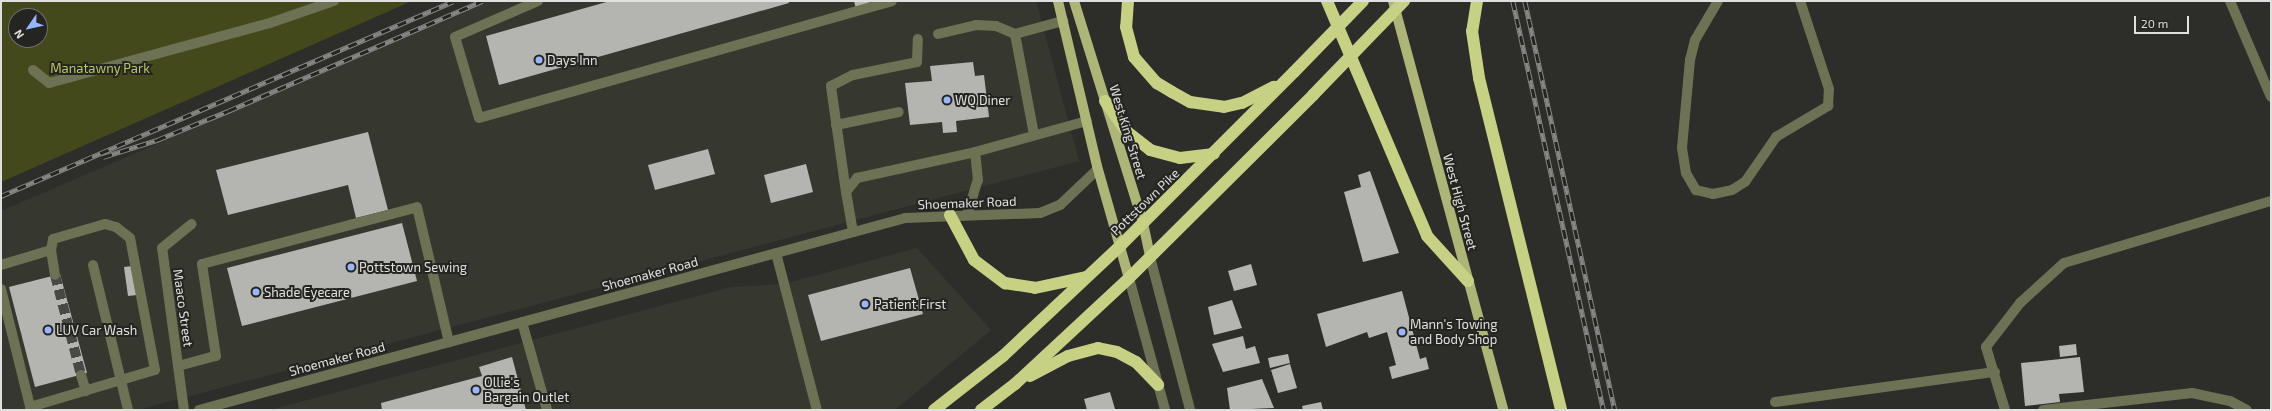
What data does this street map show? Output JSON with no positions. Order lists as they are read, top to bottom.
{
  "streets": {
    "highway": ["Pottstown Pike"],
    "main road": ["West King Street", "West High Street"],
    "street": ["Shoemaker Road", "Maaco Street"]
  },
  "crossings": [
    ["West King Street", "Pottstown Pike"]
  ],
  "parks": ["Manatawny Park"],
  "places": [
    "Days Inn",
    "WQ Diner",
    "Pottstown Sewing",
    "Shade Eyecare",
    "Patient First",
    "LUV Car Wash",
    "Mann's Towing and Body Shop",
    "Ollie's Bargain Outlet"
  ],
  "scale_bar": "20 m",
  "north": "bottom left"
}
